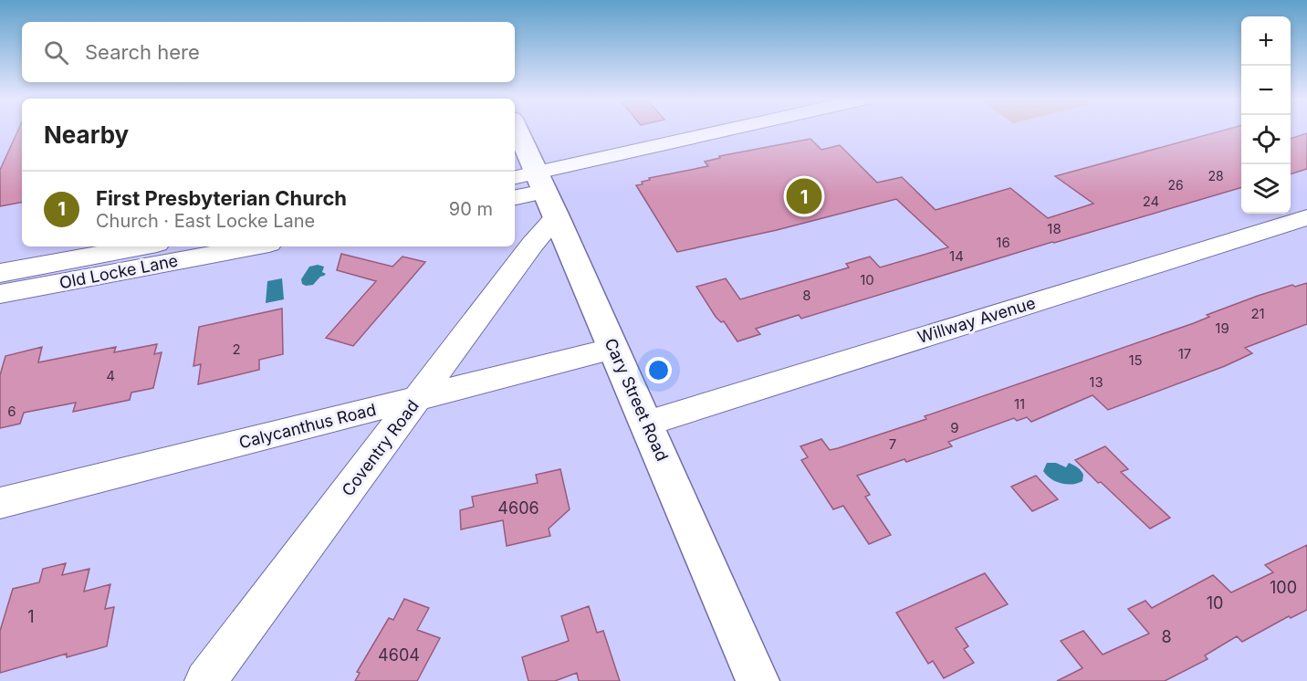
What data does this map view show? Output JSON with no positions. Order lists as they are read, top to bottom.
{
  "streets": {
    "main road": ["Cary Street Road"],
    "street": [
      "Old Locke Lane",
      "Willway Avenue",
      "Calycanthus Road",
      "Coventry Road"
    ]
  },
  "crossings": [
    ["Willway Avenue", "Cary Street Road"],
    ["Cary Street Road", "Calycanthus Road"],
    ["Cary Street Road", "Coventry Road"],
    ["Calycanthus Road", "Coventry Road"]
  ],
  "house_numbers": [
    "28",
    "26",
    "24",
    "18",
    "16",
    "14",
    "10",
    "8",
    "21",
    "19",
    "2",
    "17",
    "15",
    "4",
    "13",
    "11",
    "6",
    "9",
    "7",
    "4606",
    "100",
    "10",
    "1",
    "8",
    "4604"
  ],
  "page": {
    "map_buttons": ["+", "−"],
    "search": "Search here",
    "heading": "Nearby",
    "list": [
      {
        "mark": "1",
        "name": "First Presbyterian Church",
        "note": "Church · East Locke Lane",
        "value": "90 m"
      }
    ],
    "pins": "1"
  }
}
